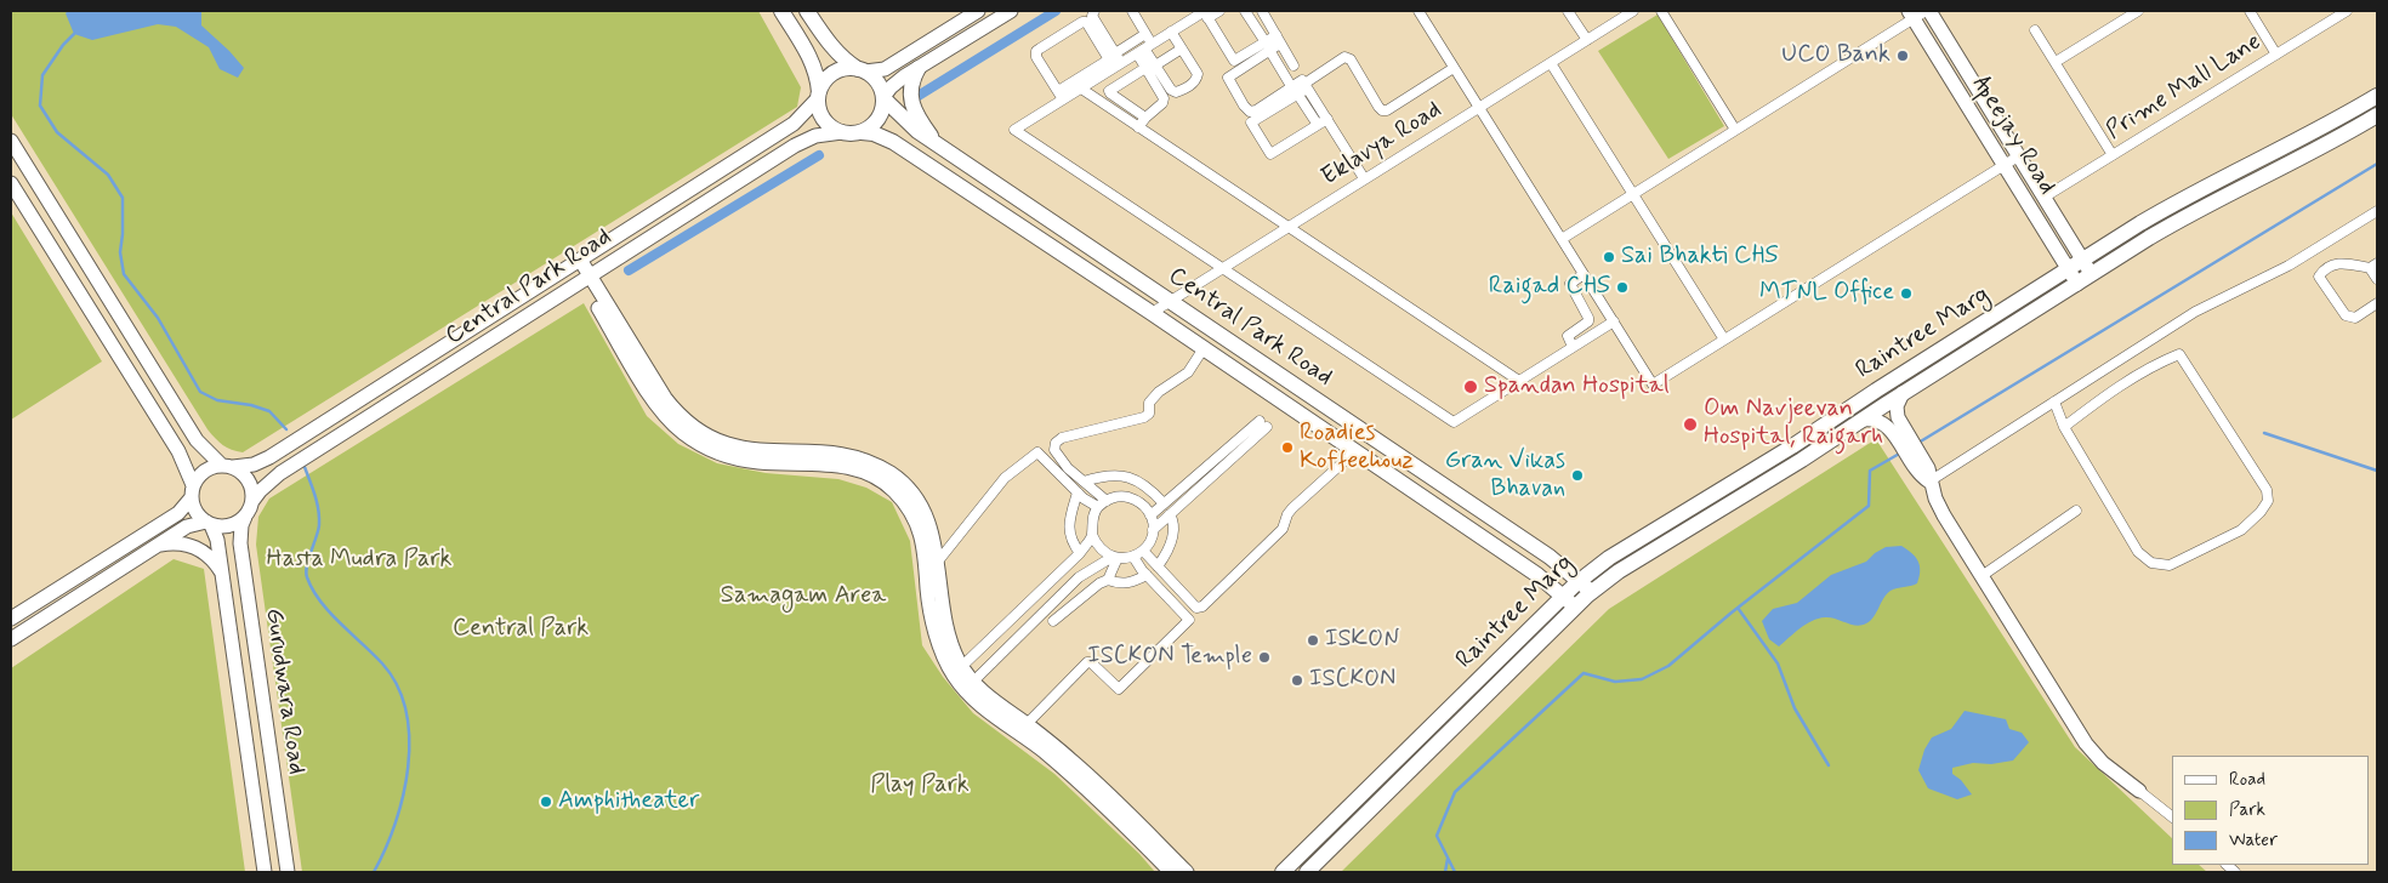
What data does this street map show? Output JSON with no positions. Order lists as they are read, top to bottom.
{
  "streets": {
    "main road": ["Central Park Road", "Raintree Marg"],
    "street": [
      "Prime Mall Lane",
      "Apeejay Road",
      "Eklavya Road",
      "Gurudwara Road"
    ]
  },
  "crossings": [
    ["Prime Mall Lane", "Apeejay Road"],
    ["Apeejay Road", "Raintree Marg"],
    ["Eklavya Road", "Central Park Road"],
    ["Central Park Road", "Raintree Marg"],
    ["Central Park Road", "Gurudwara Road"]
  ],
  "parks": [
    "Hasta Mudra Park",
    "Samagam Area",
    "Central Park",
    "Play Park"
  ],
  "places": [
    "UCO Bank",
    "Sai Bhakti CHS",
    "Raigad CHS",
    "MTNL Office",
    "Spandan Hospital",
    "Om Navjeevan Hospital, Raigarh",
    "Roadies Koffeehouz",
    "Gran Vikas Bhavan",
    "ISKON",
    "ISCKON Temple",
    "ISCKON",
    "Amphitheater"
  ],
  "legend": ["Road", "Park", "Water"]
}
